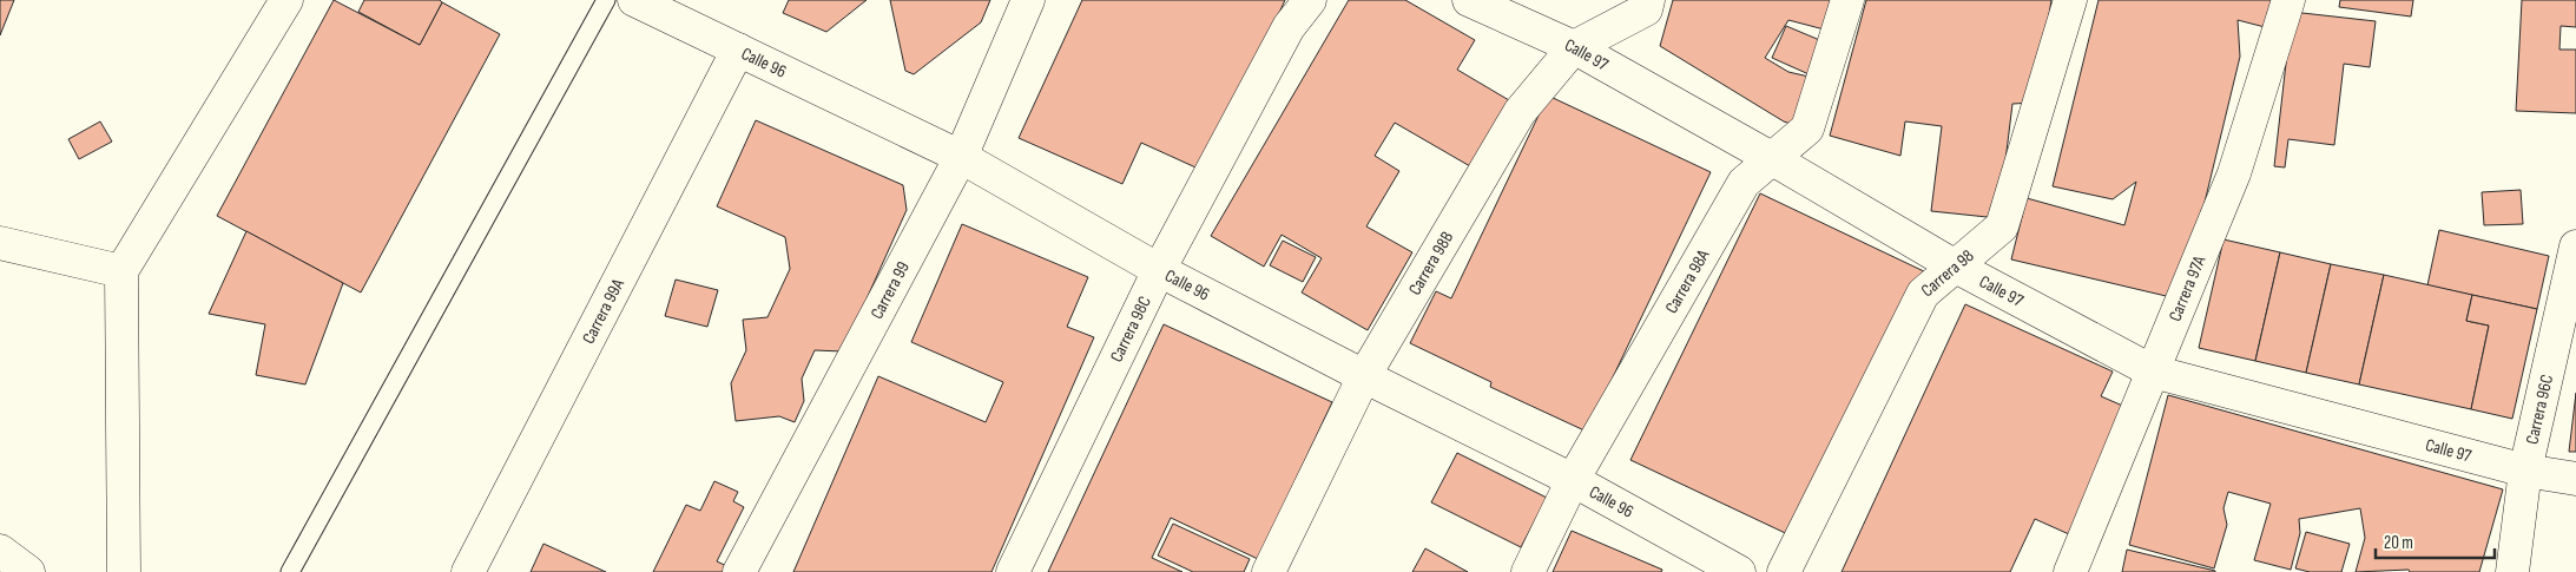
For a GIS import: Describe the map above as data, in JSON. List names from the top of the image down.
{
  "streets": {
    "street": [
      "Calle 97",
      "Calle 96",
      "Carrera 98B",
      "Carrera 98",
      "Carrera 98A",
      "Carrera 99",
      "Carrera 97A",
      "Carrera 99A",
      "Carrera 98C",
      "Carrera 96C"
    ]
  },
  "crossings": [
    ["Calle 97", "Carrera 98B"],
    ["Calle 97", "Carrera 98"],
    ["Calle 97", "Carrera 98A"],
    ["Calle 97", "Carrera 97A"],
    ["Calle 97", "Carrera 96C"],
    ["Calle 96", "Carrera 98B"],
    ["Calle 96", "Carrera 98A"],
    ["Calle 96", "Carrera 99"],
    ["Calle 96", "Carrera 99A"],
    ["Calle 96", "Carrera 98C"]
  ],
  "scale_bar": "20 m"
}
